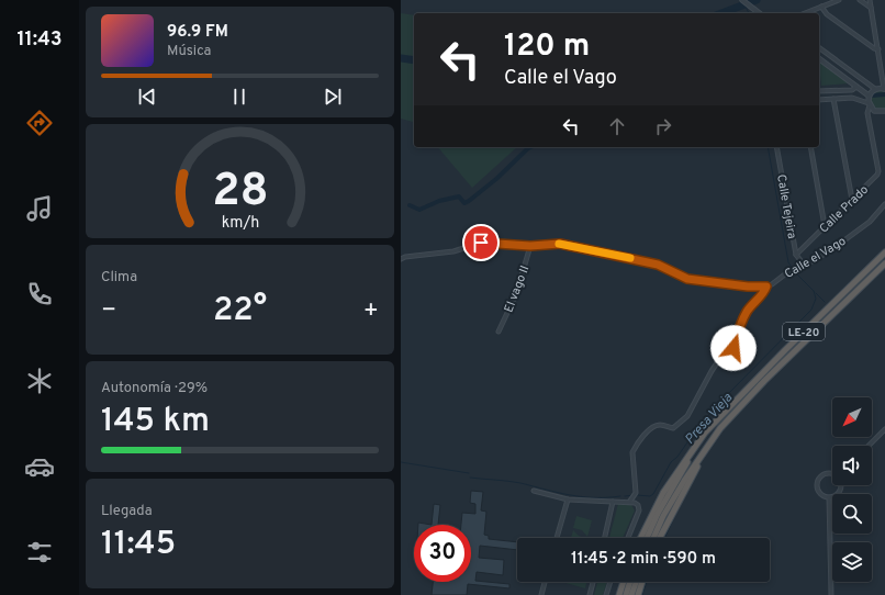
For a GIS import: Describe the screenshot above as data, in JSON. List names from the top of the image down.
{
  "streets": {
    "highway": ["LE-20"],
    "street": [
      "Calle Tejeira",
      "Calle Prado",
      "Calle el Vago",
      "El vago II"
    ]
  },
  "crossings": [
    ["Calle Tejeira", "Calle Prado"],
    ["Calle Tejeira", "Calle el Vago"]
  ],
  "water": ["Presa Vieja"],
  "north": "bottom left",
  "page": {
    "tabs": "11:43",
    "turn": ["120 m", "Calle el Vago"],
    "song": ["96.9 FM", "Música"],
    "tile": [
      "Clima",
      ["Autonomía · 29%", "145 km"],
      ["Llegada", "11:45"]
    ],
    "heat": ["−", "22°", "+"],
    "limit": "30",
    "trip": "11:45 · 2 min · 590 m",
    "gauge": ["28", "km/h"]
  }
}
